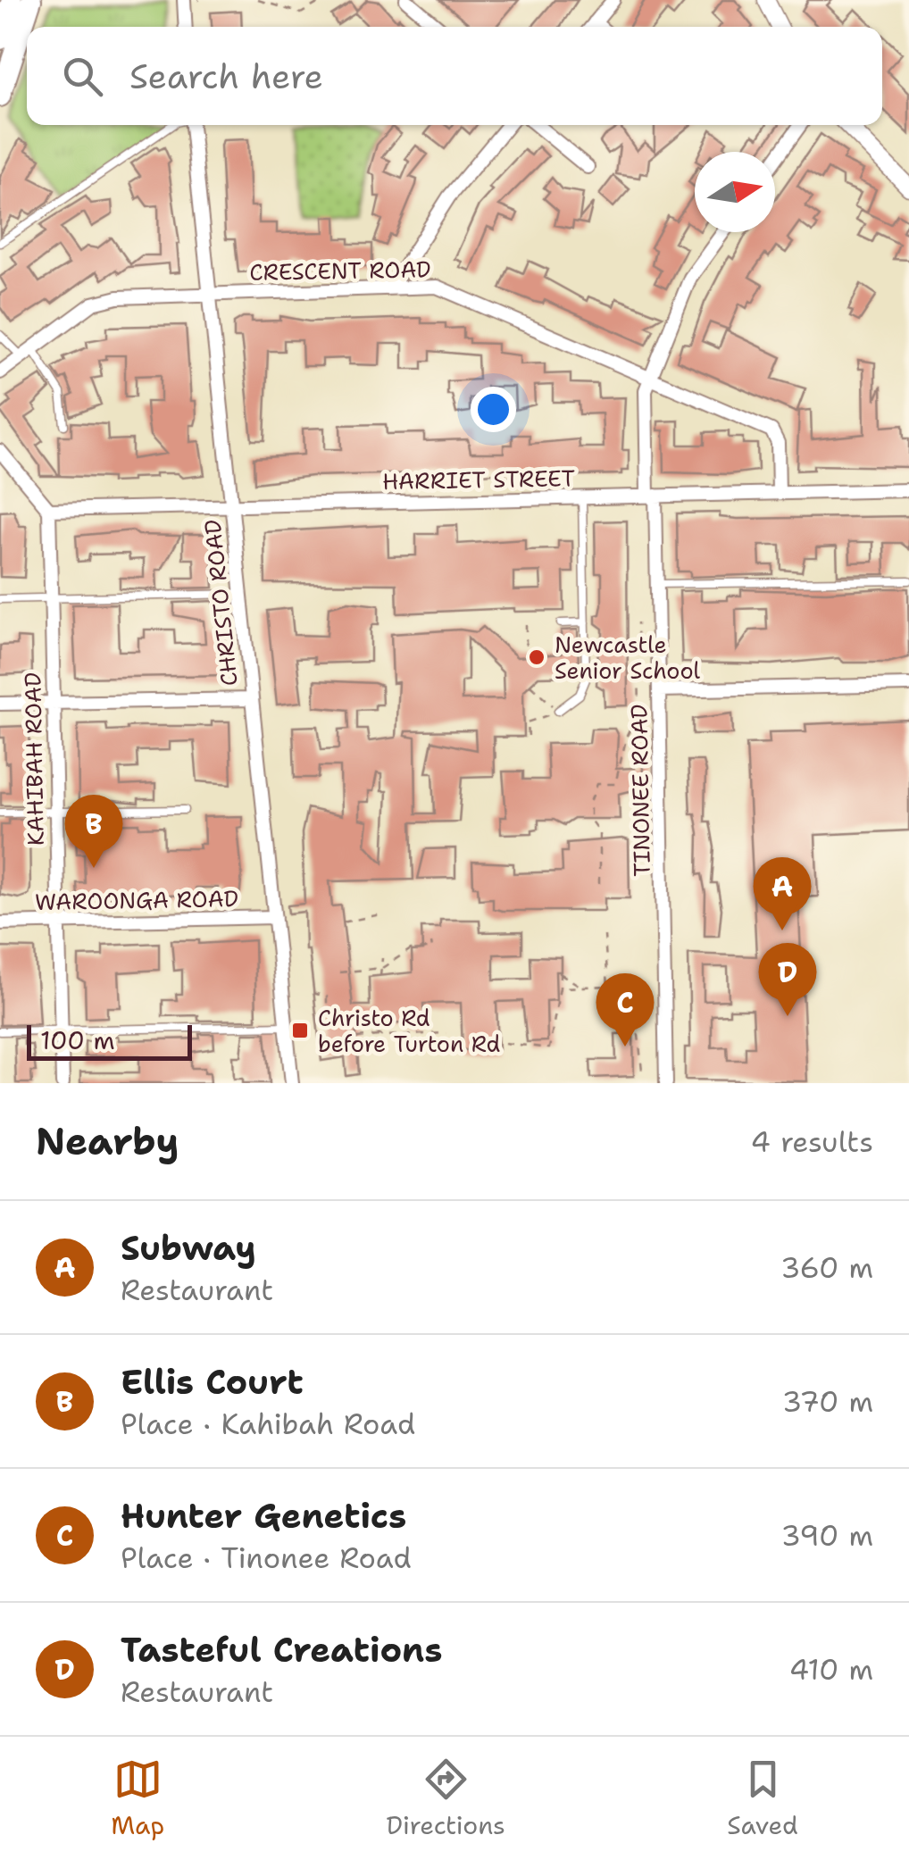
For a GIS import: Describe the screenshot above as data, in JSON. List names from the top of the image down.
{
  "streets": {
    "street": [
      "CRESCENT ROAD",
      "HARRIET STREET",
      "CHRISTO ROAD",
      "KAHIBAH ROAD",
      "TINONEE ROAD",
      "WAROONGA ROAD"
    ]
  },
  "crossings": [
    ["CRESCENT ROAD", "HARRIET STREET"],
    ["CRESCENT ROAD", "CHRISTO ROAD"],
    ["CRESCENT ROAD", "TINONEE ROAD"],
    ["HARRIET STREET", "CHRISTO ROAD"],
    ["HARRIET STREET", "KAHIBAH ROAD"],
    ["HARRIET STREET", "TINONEE ROAD"],
    ["CHRISTO ROAD", "WAROONGA ROAD"],
    ["KAHIBAH ROAD", "WAROONGA ROAD"]
  ],
  "places": {
    "other": ["Newcastle Senior School"],
    "transit": ["Christo Rd before Turton Rd"]
  },
  "scale_bar": "100 m",
  "north": "right",
  "page": {
    "search": "Search here",
    "pins": [
      "B",
      "A",
      "D",
      "C"
    ],
    "scale": "100 m",
    "heading": ["Nearby", "4 results"],
    "list": [
      {
        "mark": "A",
        "name": "Subway",
        "note": "Restaurant",
        "value": "360 m"
      },
      {
        "mark": "B",
        "name": "Ellis Court",
        "note": "Place · Kahibah Road",
        "value": "370 m"
      },
      {
        "mark": "C",
        "name": "Hunter Genetics",
        "note": "Place · Tinonee Road",
        "value": "390 m"
      },
      {
        "mark": "D",
        "name": "Tasteful Creations",
        "note": "Restaurant",
        "value": "410 m"
      }
    ],
    "nav": ["Map", "Directions", "Saved"]
  }
}
